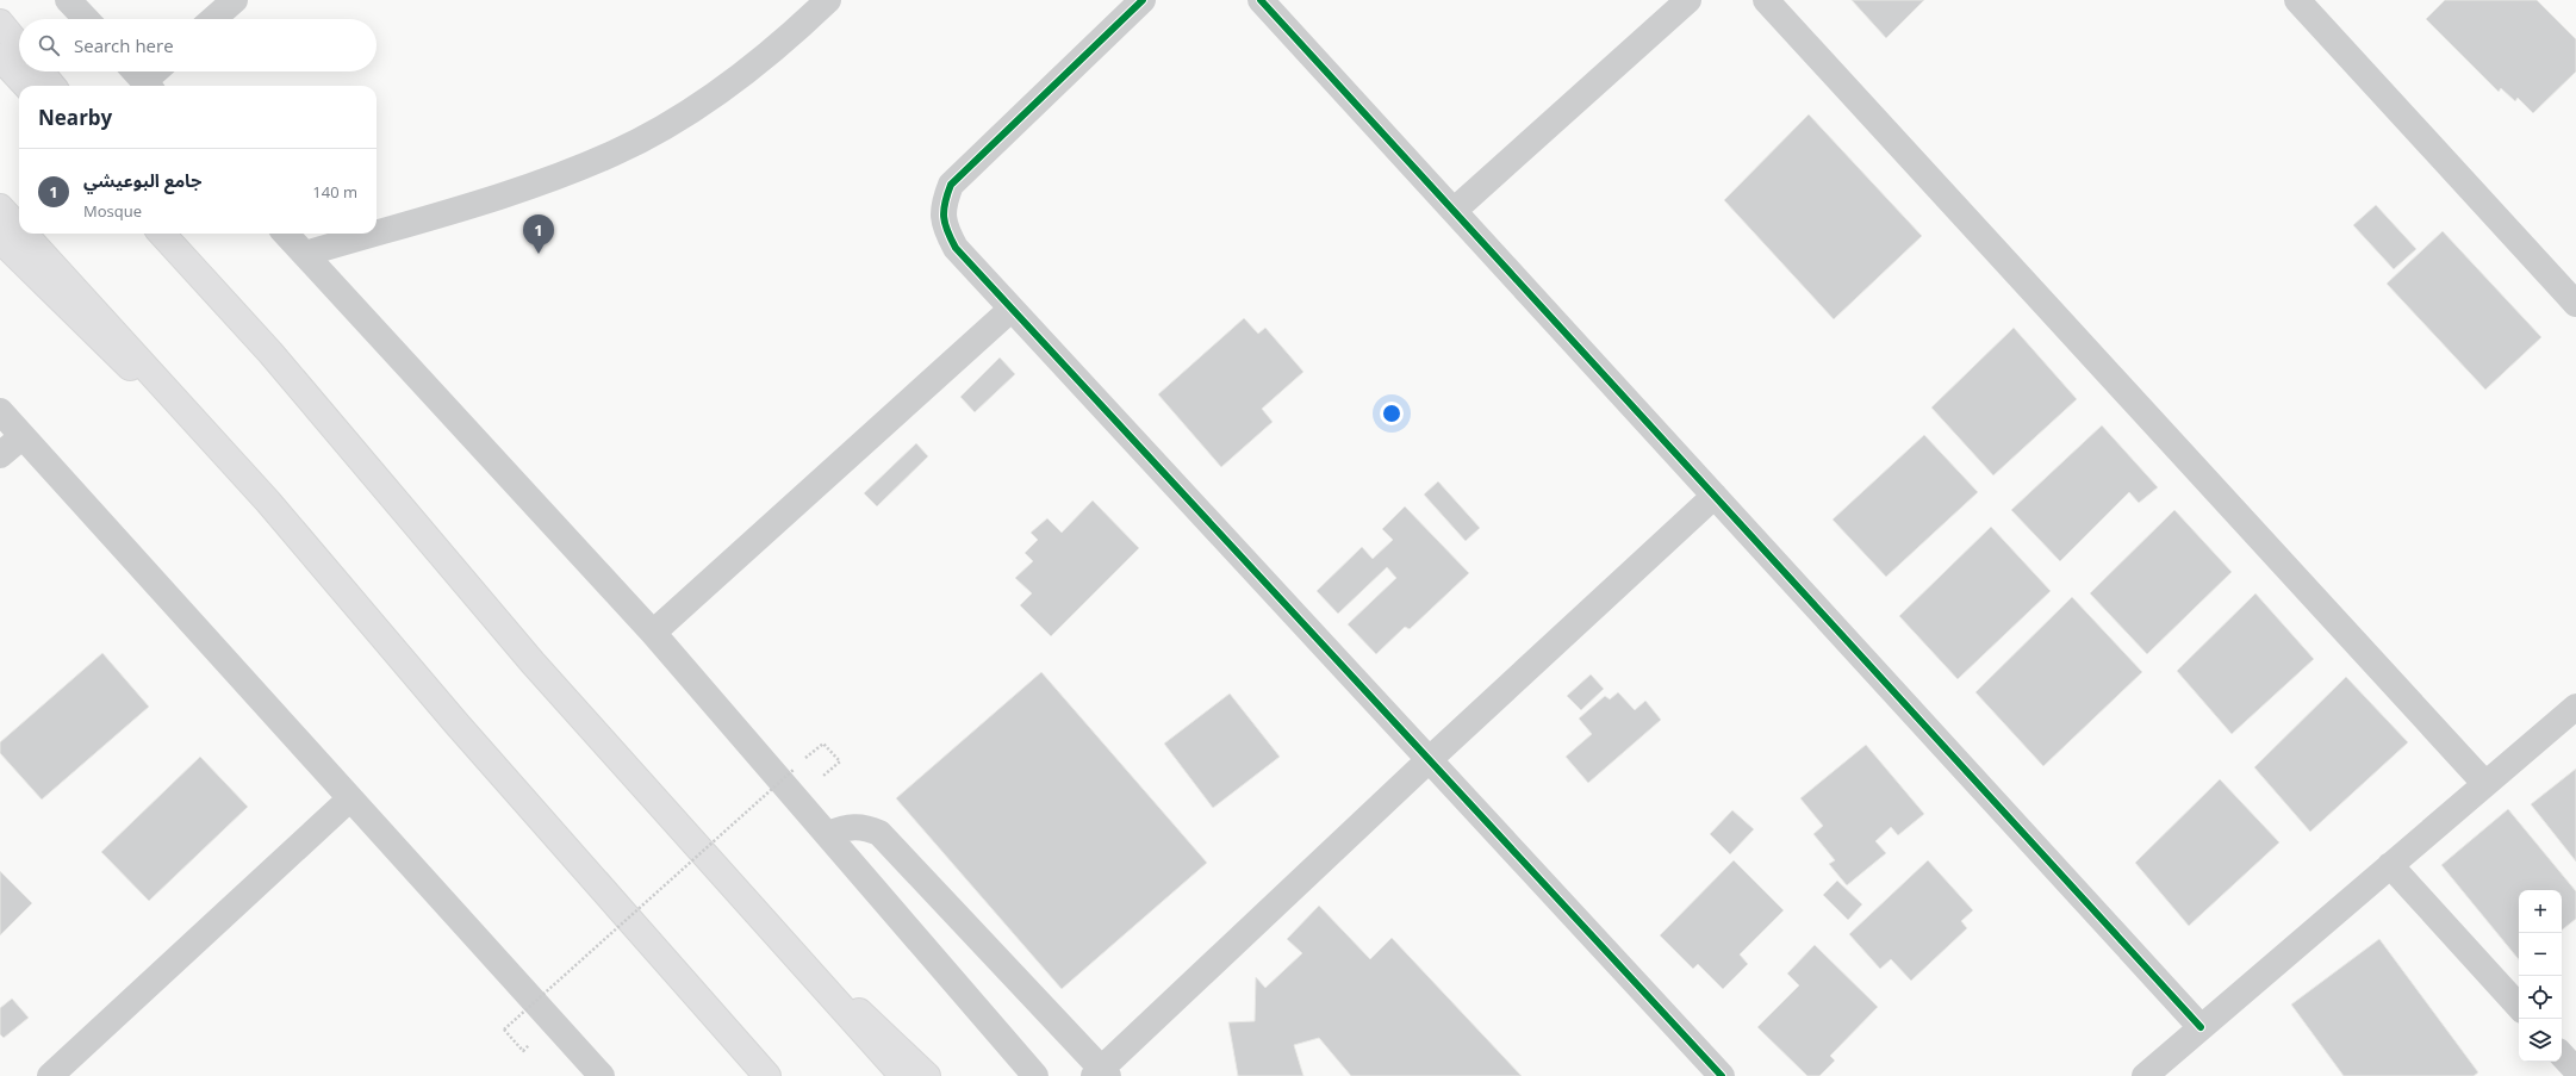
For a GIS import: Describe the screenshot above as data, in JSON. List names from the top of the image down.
{
  "page": {
    "search": "Search here",
    "heading": "Nearby",
    "list": [
      {
        "mark": "1",
        "name": "جامع البوعيشي",
        "note": "Mosque",
        "value": "140 m"
      }
    ],
    "pins": "1",
    "map_buttons": ["+", "−"]
  }
}
